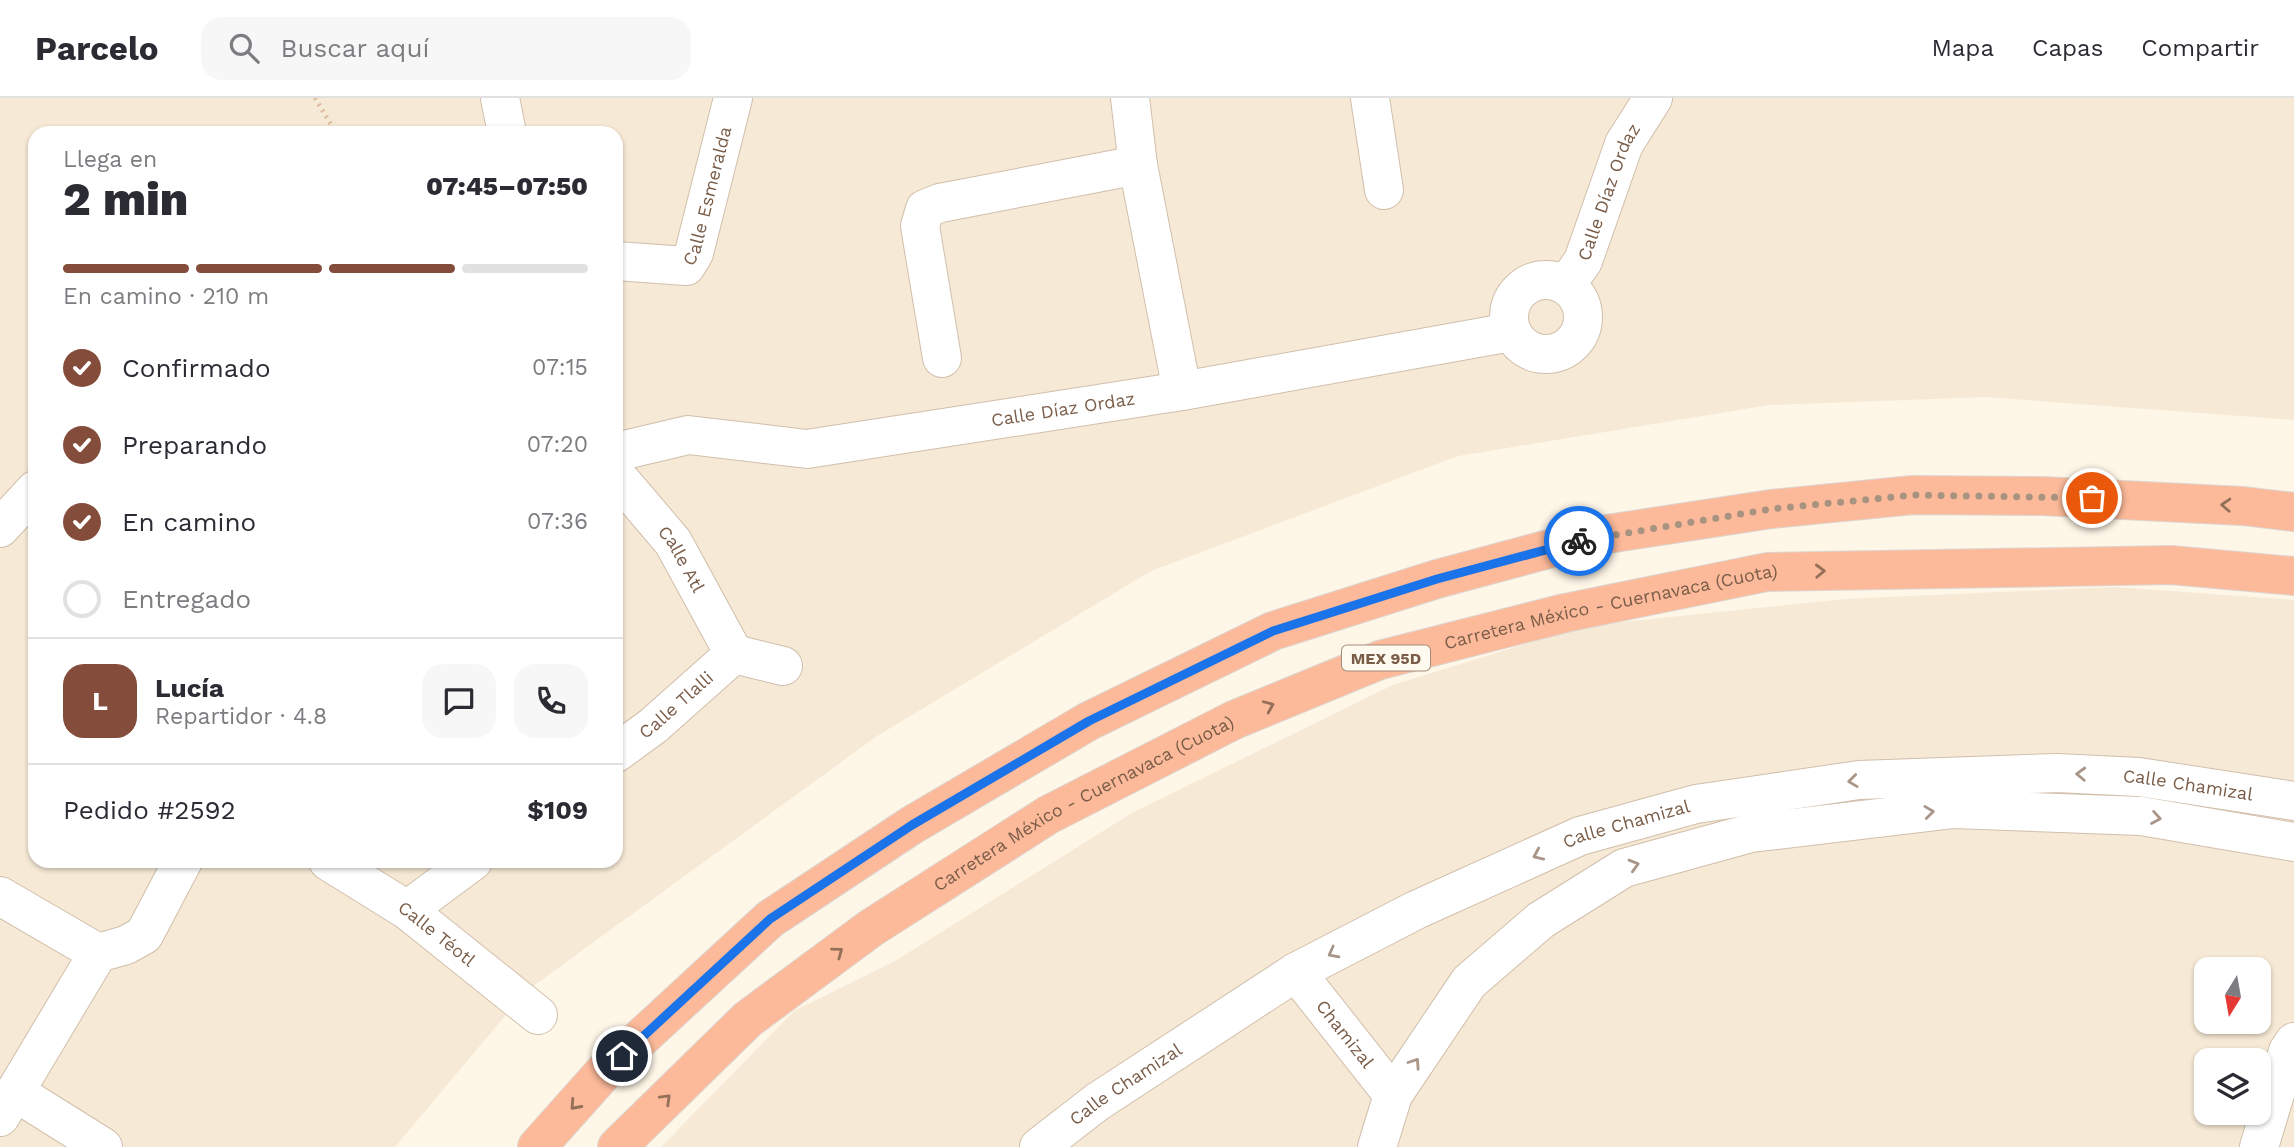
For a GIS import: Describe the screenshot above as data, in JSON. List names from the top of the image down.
{
  "streets": {
    "highway": ["Carretera México - Cuernavaca (Cuota)", "MEX 95D"],
    "street": [
      "Calle Esmeralda",
      "Calle Díaz Ordaz",
      "Calle Atl",
      "Calle Tlalli",
      "Calle Chamizal",
      "Calle Téotl",
      "Chamizal"
    ]
  },
  "crossings": [
    ["Calle Atl", "Calle Tlalli"],
    ["Calle Chamizal", "Chamizal"]
  ],
  "north": "bottom",
  "page": {
    "header": "Parcelo",
    "search": "Buscar aquí",
    "nav": ["Mapa", "Capas", "Compartir"],
    "heading": ["2 min", "Llega en", "07:45–07:50"],
    "panel": [
      "Lucía",
      "Repartidor · 4.8",
      "Pedido #2592",
      "$109"
    ],
    "bar": "En camino · 210 m",
    "list": [
      ["Confirmado", "07:15"],
      ["Preparando", "07:20"],
      ["En camino", "07:36"],
      "Entregado"
    ],
    "round": "L"
  }
}
